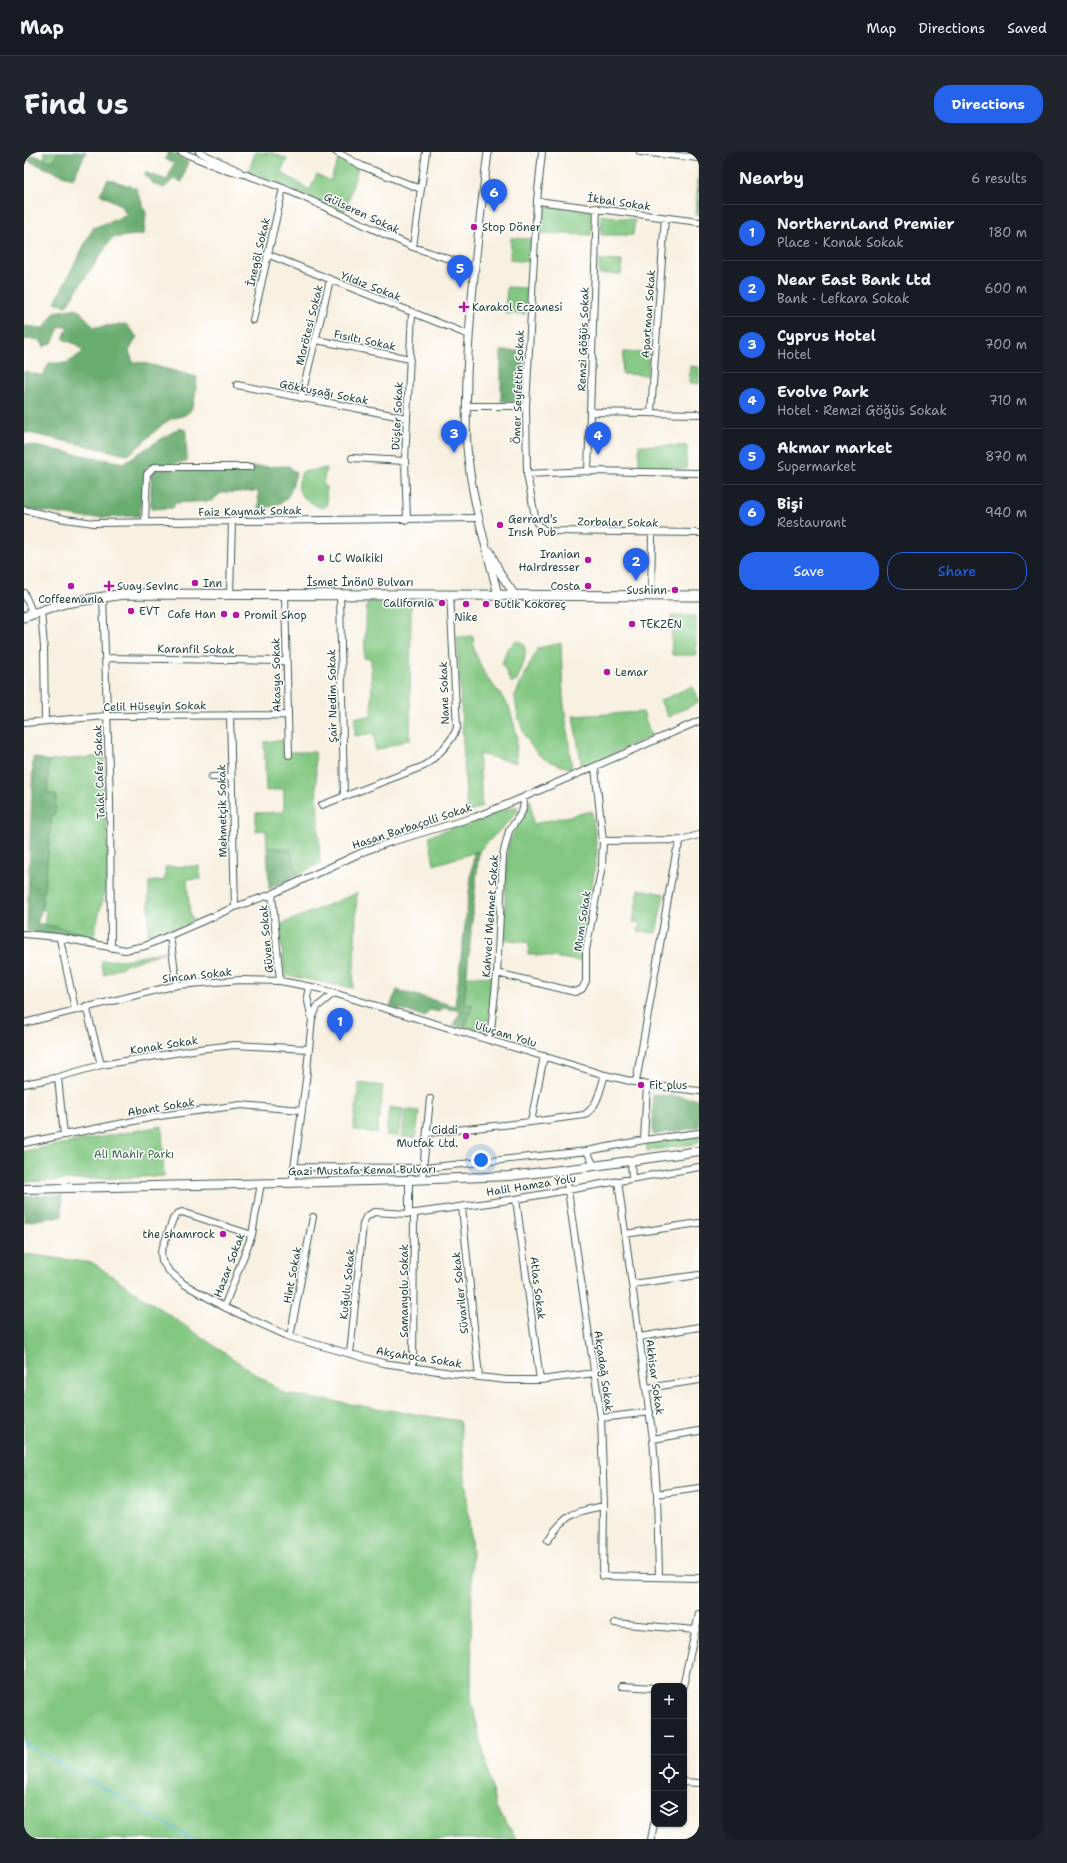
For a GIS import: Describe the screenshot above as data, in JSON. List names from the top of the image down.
{
  "streets": {
    "main road": ["İsmet İnönü Bulvarı", "Gazi Mustafa Kemal Bulvarı"],
    "street": [
      "İkbal Sokak",
      "Gülseren Sokak",
      "İnegöl Sokak",
      "Yıldız Sokak",
      "Apartman Sokak",
      "Morötesi Sokak",
      "Remzi Göğüs Sokak",
      "Fısıltı Sokak",
      "Ömer Seyfettin Sokak",
      "Gökkuşağı Sokak",
      "Düşler Sokak",
      "Faiz Kaymak Sokak",
      "Zorbalar Sokak",
      "Karanfil Sokak",
      "Akasya Sokak",
      "Nane Sokak",
      "Şair Nedim Sokak",
      "Celil Hüseyin Sokak",
      "Talat Cafer Sokak",
      "Mehmetçik Sokak",
      "Hasan Barbaçolli Sokak",
      "Kahveci Mehmet Sokak",
      "Mum Sokak",
      "Güven Sokak",
      "Sincan Sokak",
      "Uluçam Yolu",
      "Konak Sokak",
      "Abant Sokak",
      "Halil Hamza Yolu",
      "Hazar Sokak",
      "Hint Sokak",
      "Kuğulu Sokak",
      "Atlas Sokak",
      "Samanyolu Sokak",
      "Süvariler Sokak",
      "Akçahoca Sokak",
      "Akçadağ Sokak",
      "Akhisar Sokak"
    ]
  },
  "crossings": [
    ["İkbal Sokak", "Apartman Sokak"],
    ["İkbal Sokak", "Remzi Göğüs Sokak"],
    ["İkbal Sokak", "Ömer Seyfettin Sokak"],
    ["Gülseren Sokak", "İnegöl Sokak"],
    ["İnegöl Sokak", "Yıldız Sokak"],
    ["Yıldız Sokak", "Morötesi Sokak"],
    ["Yıldız Sokak", "Düşler Sokak"],
    ["Morötesi Sokak", "Fısıltı Sokak"],
    ["Morötesi Sokak", "Gökkuşağı Sokak"],
    ["Fısıltı Sokak", "Düşler Sokak"],
    ["Ömer Seyfettin Sokak", "Zorbalar Sokak"],
    ["Gökkuşağı Sokak", "Düşler Sokak"],
    ["Düşler Sokak", "Faiz Kaymak Sokak"],
    ["İsmet İnönü Bulvarı", "Akasya Sokak"],
    ["İsmet İnönü Bulvarı", "Nane Sokak"],
    ["İsmet İnönü Bulvarı", "Şair Nedim Sokak"],
    ["İsmet İnönü Bulvarı", "Talat Cafer Sokak"],
    ["Karanfil Sokak", "Akasya Sokak"],
    ["Karanfil Sokak", "Talat Cafer Sokak"],
    ["Akasya Sokak", "Celil Hüseyin Sokak"],
    ["Nane Sokak", "Şair Nedim Sokak"],
    ["Celil Hüseyin Sokak", "Talat Cafer Sokak"],
    ["Celil Hüseyin Sokak", "Mehmetçik Sokak"],
    ["Talat Cafer Sokak", "Hasan Barbaçolli Sokak"],
    ["Mehmetçik Sokak", "Hasan Barbaçolli Sokak"],
    ["Hasan Barbaçolli Sokak", "Kahveci Mehmet Sokak"],
    ["Hasan Barbaçolli Sokak", "Mum Sokak"],
    ["Hasan Barbaçolli Sokak", "Güven Sokak"],
    ["Kahveci Mehmet Sokak", "Mum Sokak"],
    ["Kahveci Mehmet Sokak", "Uluçam Yolu"],
    ["Güven Sokak", "Sincan Sokak"],
    ["Sincan Sokak", "Uluçam Yolu"],
    ["Gazi Mustafa Kemal Bulvarı", "Hazar Sokak"],
    ["Gazi Mustafa Kemal Bulvarı", "Samanyolu Sokak"],
    ["Gazi Mustafa Kemal Bulvarı", "Akçadağ Sokak"],
    ["Halil Hamza Yolu", "Kuğulu Sokak"],
    ["Halil Hamza Yolu", "Atlas Sokak"],
    ["Halil Hamza Yolu", "Samanyolu Sokak"],
    ["Halil Hamza Yolu", "Süvariler Sokak"],
    ["Halil Hamza Yolu", "Akçadağ Sokak"],
    ["Halil Hamza Yolu", "Akhisar Sokak"],
    ["Hazar Sokak", "Akçahoca Sokak"],
    ["Hint Sokak", "Akçahoca Sokak"],
    ["Kuğulu Sokak", "Akçahoca Sokak"],
    ["Atlas Sokak", "Akçahoca Sokak"],
    ["Samanyolu Sokak", "Akçahoca Sokak"],
    ["Süvariler Sokak", "Akçahoca Sokak"],
    ["Akçahoca Sokak", "Akçadağ Sokak"],
    ["Akçadağ Sokak", "Akhisar Sokak"]
  ],
  "parks": ["Ali Mahir Parkı"],
  "places": {
    "other": [
      "Stop Döner",
      "Gerrard's Irısh Pub",
      "LC Waikiki",
      "Iranian Hairdresser",
      "Inn",
      "Coffeemania",
      "Costa",
      "Sushinn",
      "California",
      "Nike",
      "Butik Kokoreç",
      "EVT",
      "Cafe Han",
      "Promil Shop",
      "TEKZEN",
      "Lemar",
      "Fit plus",
      "Ciddi Mutfak Ltd.",
      "the shamrock"
    ],
    "health": ["Karakol Eczanesi", "Suay Sevinc"]
  },
  "page": {
    "header": "Map",
    "nav": ["Map", "Directions", "Saved"],
    "title": "Find us",
    "buttons": [
      "Directions",
      ["Save", "Share"]
    ],
    "heading": ["Nearby", "6 results"],
    "pins": [
      "6",
      "5",
      "3",
      "4",
      "2",
      "1"
    ],
    "list": [
      {
        "mark": "1",
        "name": "NorthernLand Premier",
        "note": "Place · Konak Sokak",
        "value": "180 m"
      },
      {
        "mark": "2",
        "name": "Near East Bank Ltd",
        "note": "Bank · Lefkara Sokak",
        "value": "600 m"
      },
      {
        "mark": "3",
        "name": "Cyprus Hotel",
        "note": "Hotel",
        "value": "700 m"
      },
      {
        "mark": "4",
        "name": "Evolve Park",
        "note": "Hotel · Remzi Göğüs Sokak",
        "value": "710 m"
      },
      {
        "mark": "5",
        "name": "Akmar market",
        "note": "Supermarket",
        "value": "870 m"
      },
      {
        "mark": "6",
        "name": "Bişi",
        "note": "Restaurant",
        "value": "940 m"
      }
    ],
    "map_buttons": ["+", "−"]
  }
}
